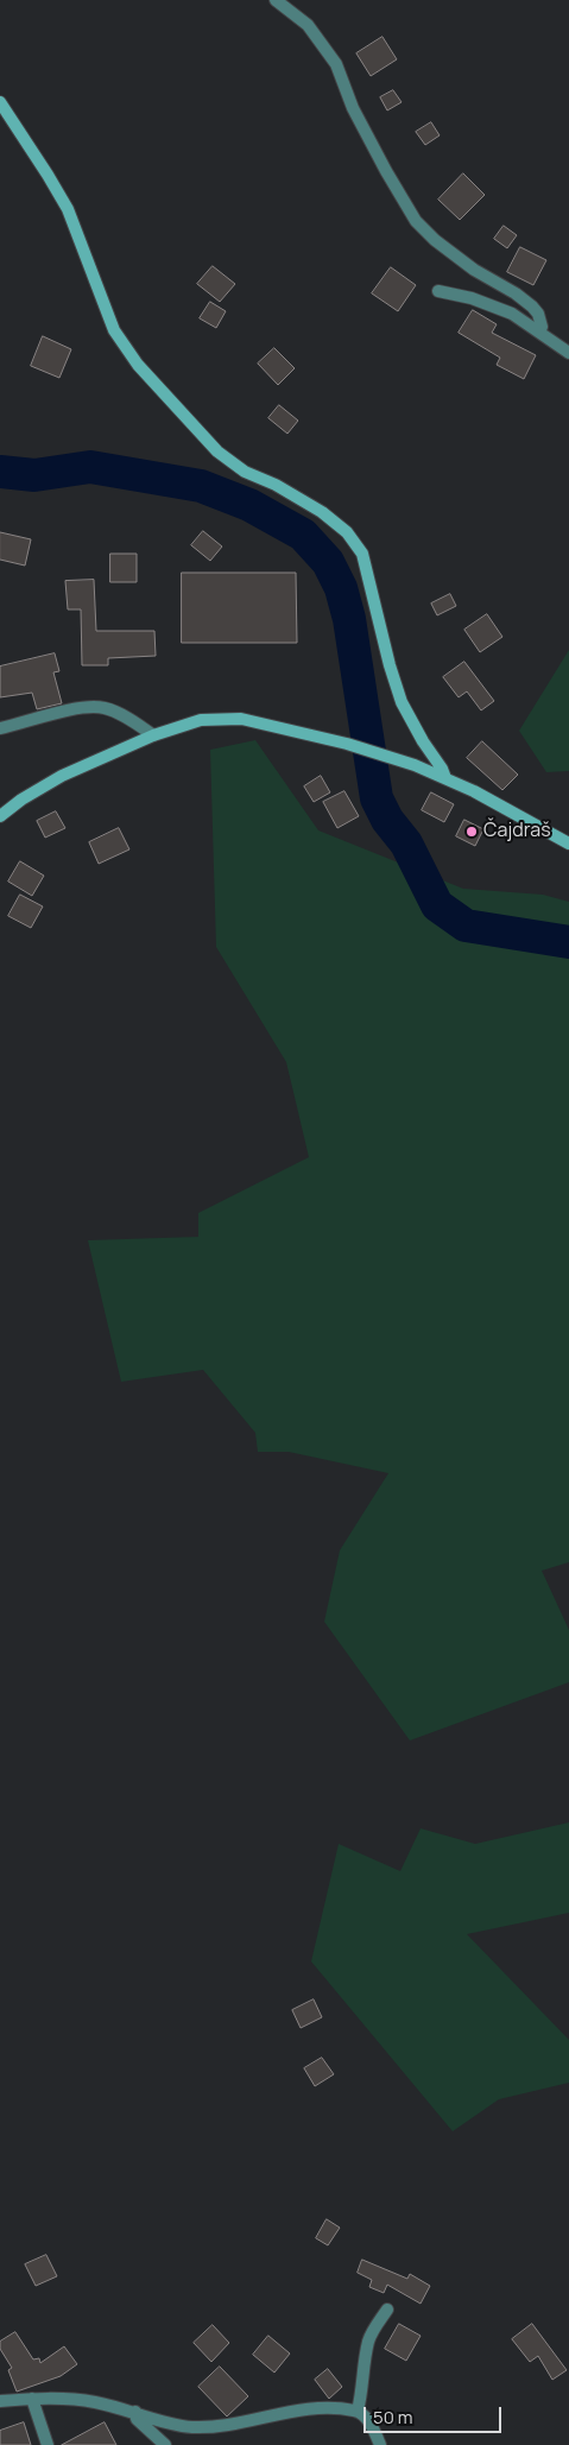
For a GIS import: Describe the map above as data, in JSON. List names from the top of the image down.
{
  "places": ["Čajdraš"],
  "scale_bar": "50 m"
}
